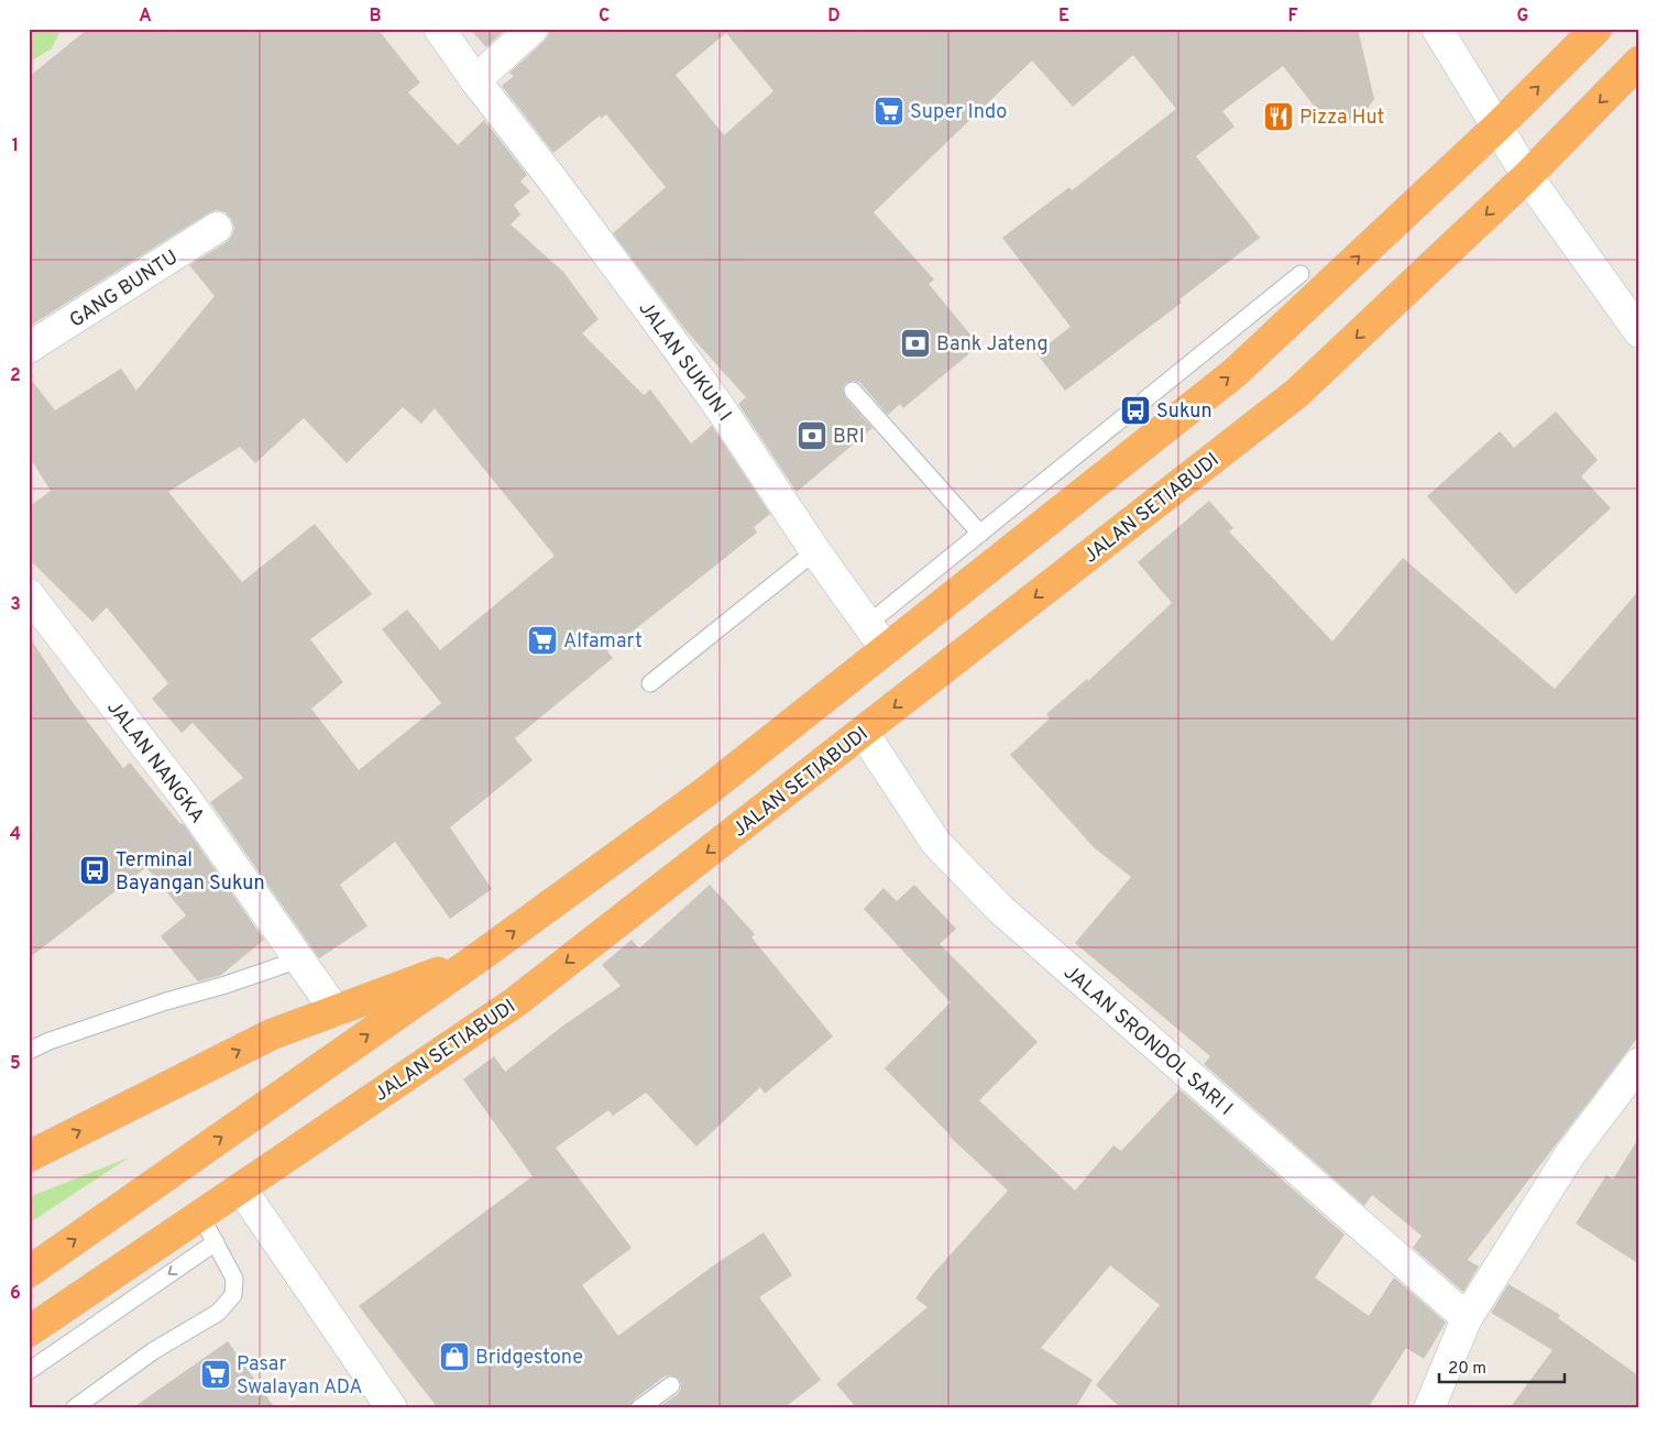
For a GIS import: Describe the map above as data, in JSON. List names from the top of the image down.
{
  "streets": {
    "highway": ["JALAN SETIABUDI"],
    "street": [
      "GANG BUNTU",
      "JALAN SUKUN I",
      "JALAN NANGKA",
      "JALAN SRONDOL SARI I"
    ]
  },
  "crossings": [
    ["JALAN SETIABUDI", "JALAN SRONDOL SARI I"]
  ],
  "places": {
    "supermarket": ["Super Indo", "Alfamart", "Pasar Swalayan ADA"],
    "restaurant": ["Pizza Hut"],
    "bank": ["Bank Jateng", "BRI"],
    "bus stop": ["Sukun", "Terminal Bayangan Sukun"],
    "shop": ["Bridgestone"]
  },
  "scale_bar": "20 m",
  "grid": {
    "columns": [
      "A",
      "B",
      "C",
      "D",
      "E",
      "F",
      "G"
    ],
    "rows": [
      "1",
      "2",
      "3",
      "4",
      "5",
      "6"
    ]
  }
}
